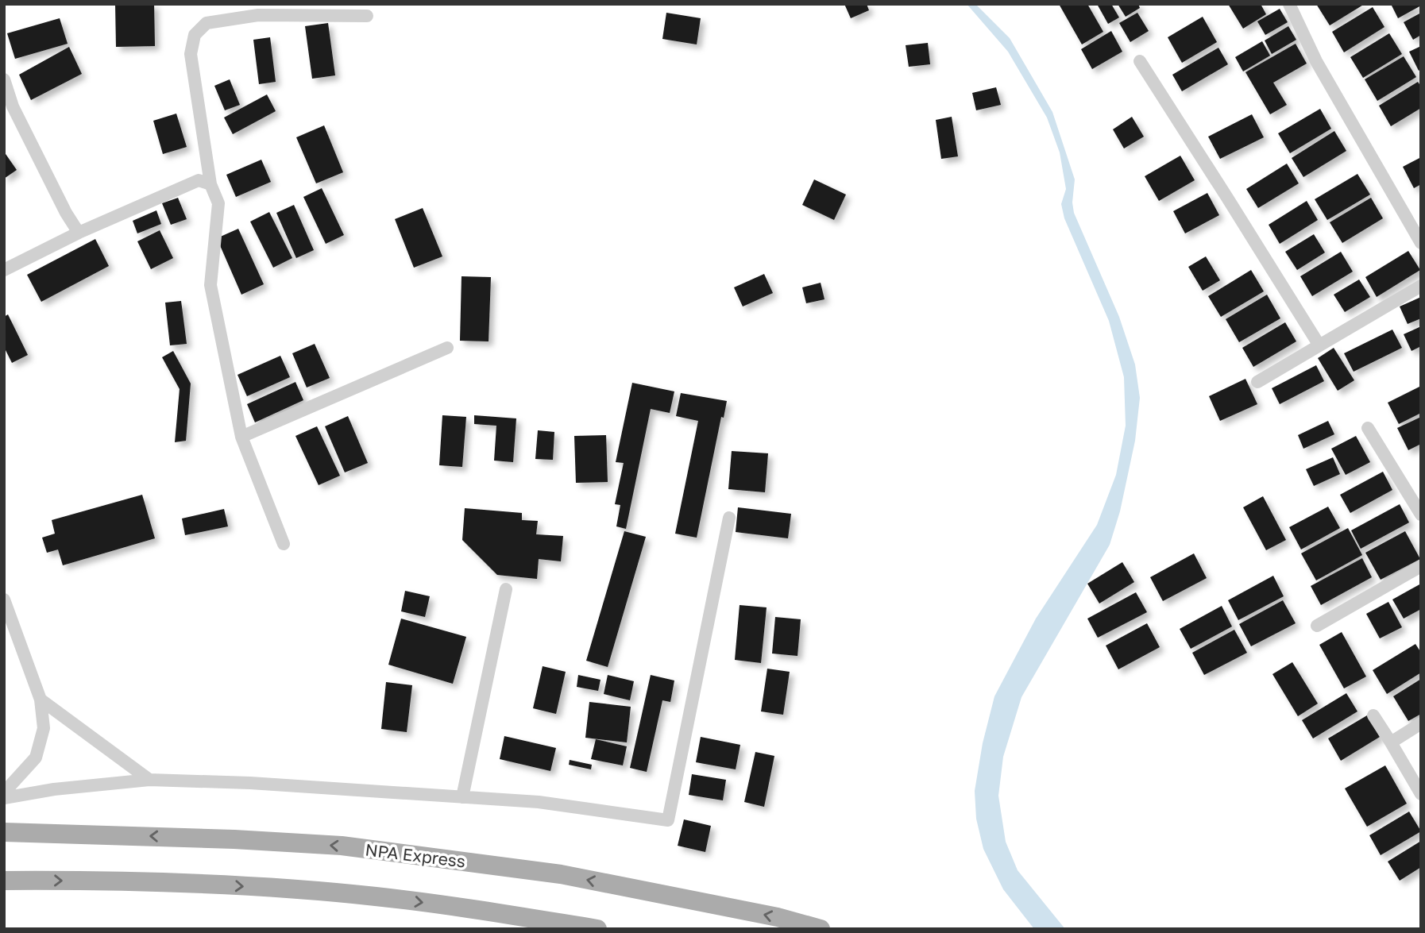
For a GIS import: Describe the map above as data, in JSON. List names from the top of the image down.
{
  "streets": {
    "main road": ["NPA Express"]
  }
}
